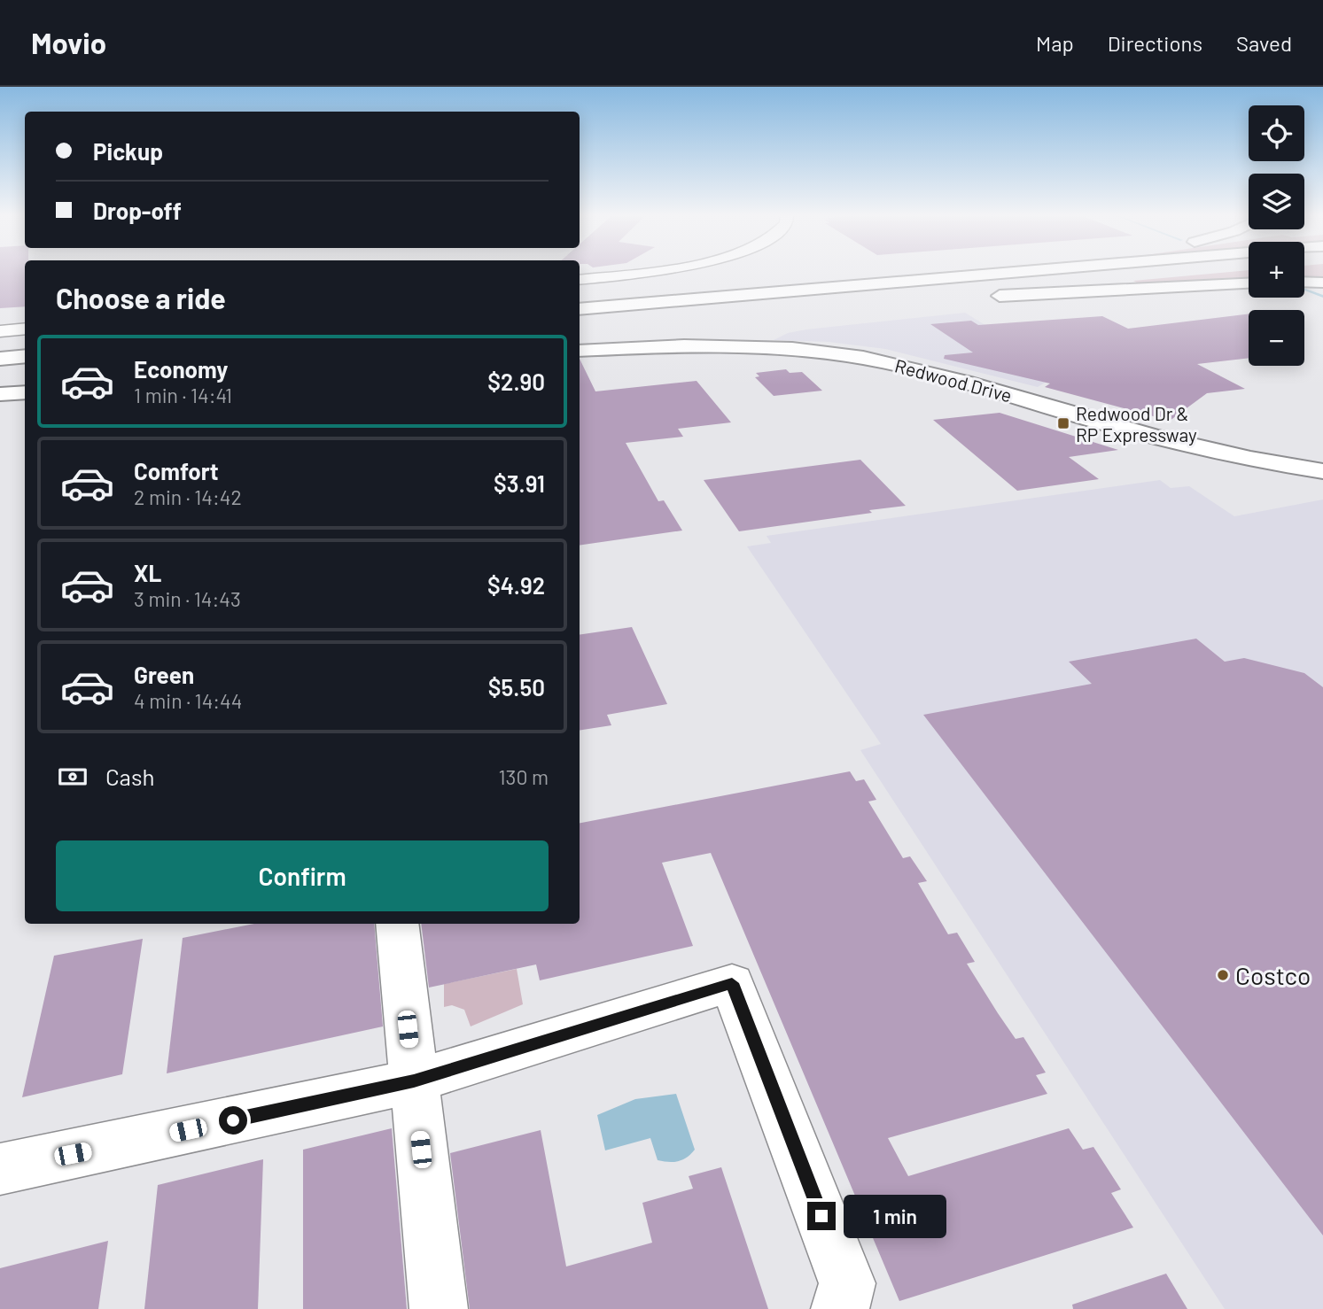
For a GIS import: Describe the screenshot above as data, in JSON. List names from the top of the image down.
{
  "streets": {
    "main road": ["Redwood Drive"]
  },
  "places": {
    "transit": ["Redwood Dr & RP Expressway"],
    "other": ["Costco"]
  },
  "page": {
    "header": "Movio",
    "nav": ["Map", "Directions", "Saved"],
    "map_buttons": ["+", "−"],
    "banner": ["Pickup", "Drop-off"],
    "heading": "Choose a ride",
    "list": [
      {
        "name": "Economy",
        "note": "1 min · 14:41",
        "value": "$2.90"
      },
      {
        "name": "Comfort",
        "note": "2 min · 14:42",
        "value": "$3.91"
      },
      {
        "name": "XL",
        "note": "3 min · 14:43",
        "value": "$4.92"
      },
      {
        "name": "Green",
        "note": "4 min · 14:44",
        "value": "$5.50"
      }
    ],
    "pay": ["Cash", "130 m"],
    "buttons": "Confirm",
    "bubble": "1 min"
  }
}
